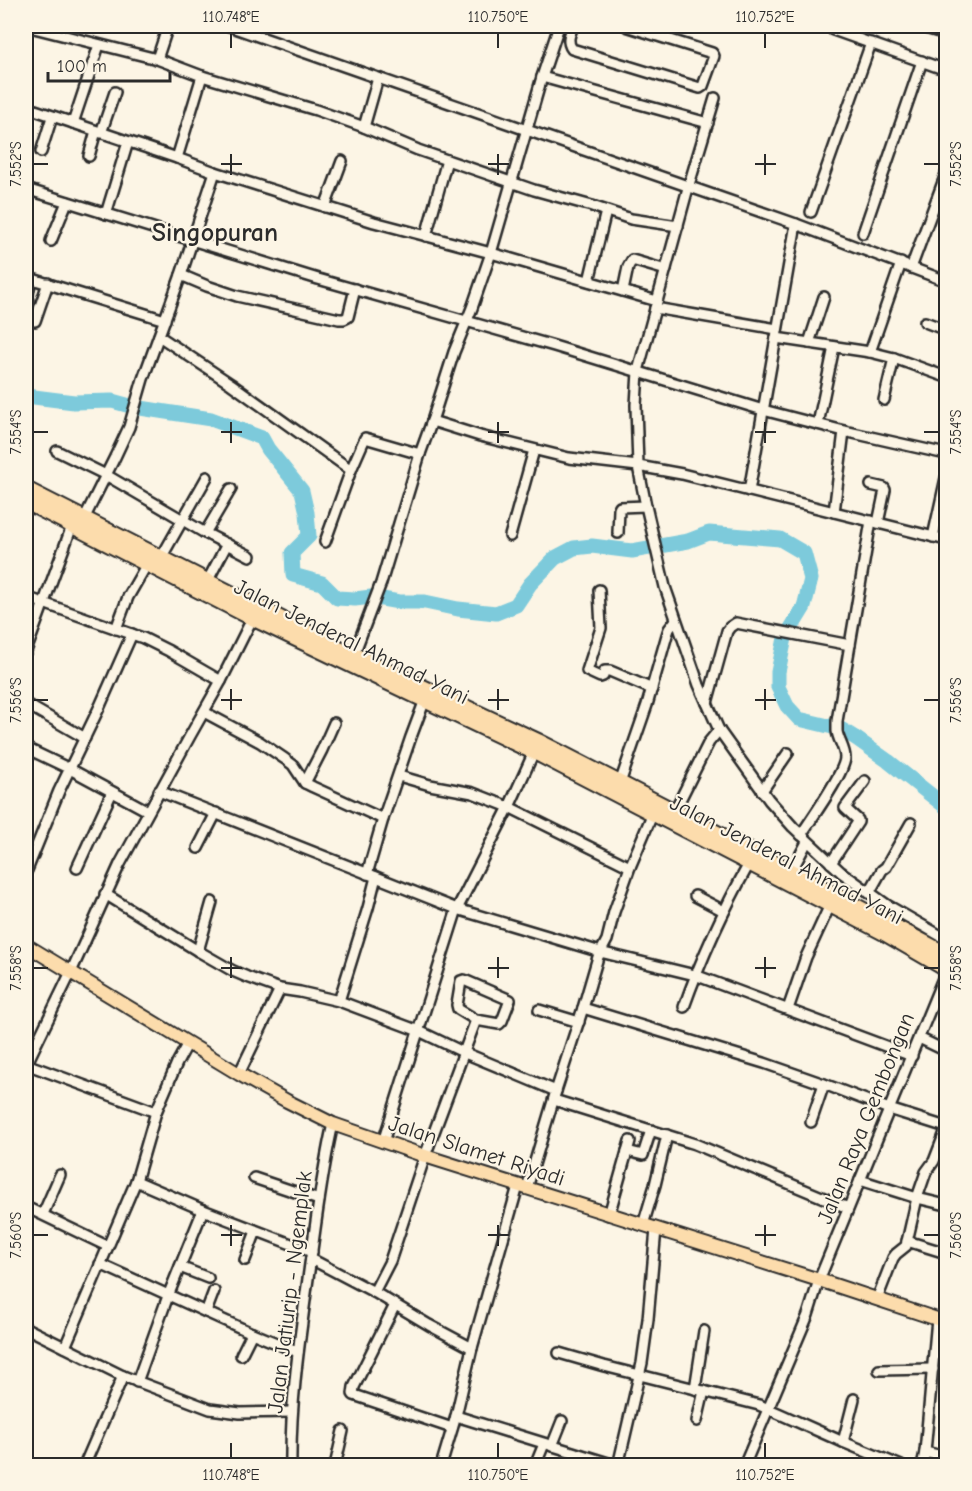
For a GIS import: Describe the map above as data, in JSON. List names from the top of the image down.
{
  "streets": {
    "highway": ["Jalan Jenderal Ahmad Yani"],
    "main road": ["Jalan Slamet Riyadi"],
    "street": ["Jalan Raya Gembongan", "Jalan Jatiurip - Ngemplak"]
  },
  "crossings": [
    ["Jalan Jenderal Ahmad Yani", "Jalan Raya Gembongan"],
    ["Jalan Raya Gembongan", "Jalan Slamet Riyadi"],
    ["Jalan Slamet Riyadi", "Jalan Jatiurip - Ngemplak"]
  ],
  "districts": ["Singopuran"],
  "scale_bar": "100 m",
  "coordinates": [
    "110.748°E",
    "110.750°E",
    "110.752°E",
    "7.552°S",
    "7.554°S",
    "7.556°S",
    "7.558°S",
    "7.560°S"
  ]
}
